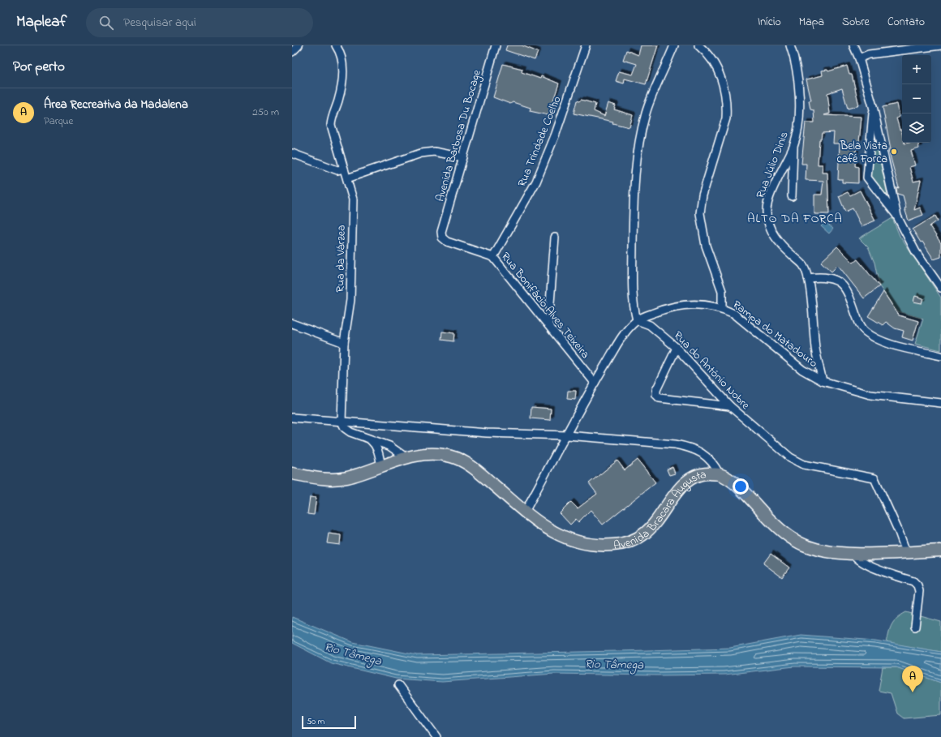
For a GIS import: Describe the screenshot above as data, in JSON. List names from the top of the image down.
{
  "streets": {
    "main road": ["Avenida Bracara Augusta"],
    "street": [
      "Avenida Barbosa Du Bocage",
      "Rua Trindade Coelho",
      "Rua Júlio Dinis",
      "Rua da Várzea",
      "Rua Bonifácio Alves Teixeira",
      "Rampa do Matadouro",
      "Rua do António Nobre"
    ]
  },
  "crossings": [
    ["Avenida Barbosa Du Bocage", "Rua Bonifácio Alves Teixeira"],
    ["Rua Trindade Coelho", "Rua Bonifácio Alves Teixeira"],
    ["Rua Júlio Dinis", "Rampa do Matadouro"],
    ["Rua Bonifácio Alves Teixeira", "Rampa do Matadouro"],
    ["Rampa do Matadouro", "Rua do António Nobre"],
    ["Rampa do Matadouro", "Avenida Bracara Augusta"],
    ["Rua do António Nobre", "Avenida Bracara Augusta"]
  ],
  "districts": ["ALTO DA FORCA"],
  "water": ["Rio Tâmega"],
  "places": ["Bela Vista café Forca"],
  "scale_bar": "50 m",
  "page": {
    "header": "Mapleaf",
    "search": "Pesquisar aqui",
    "nav": [
      "Início",
      "Mapa",
      "Sobre",
      "Contato"
    ],
    "heading": "Por perto",
    "map_buttons": ["+", "−"],
    "list": [
      {
        "mark": "A",
        "name": "Área Recreativa da Madalena",
        "note": "Parque",
        "value": "250 m"
      }
    ],
    "pins": "A",
    "scale": "50 m"
  }
}
